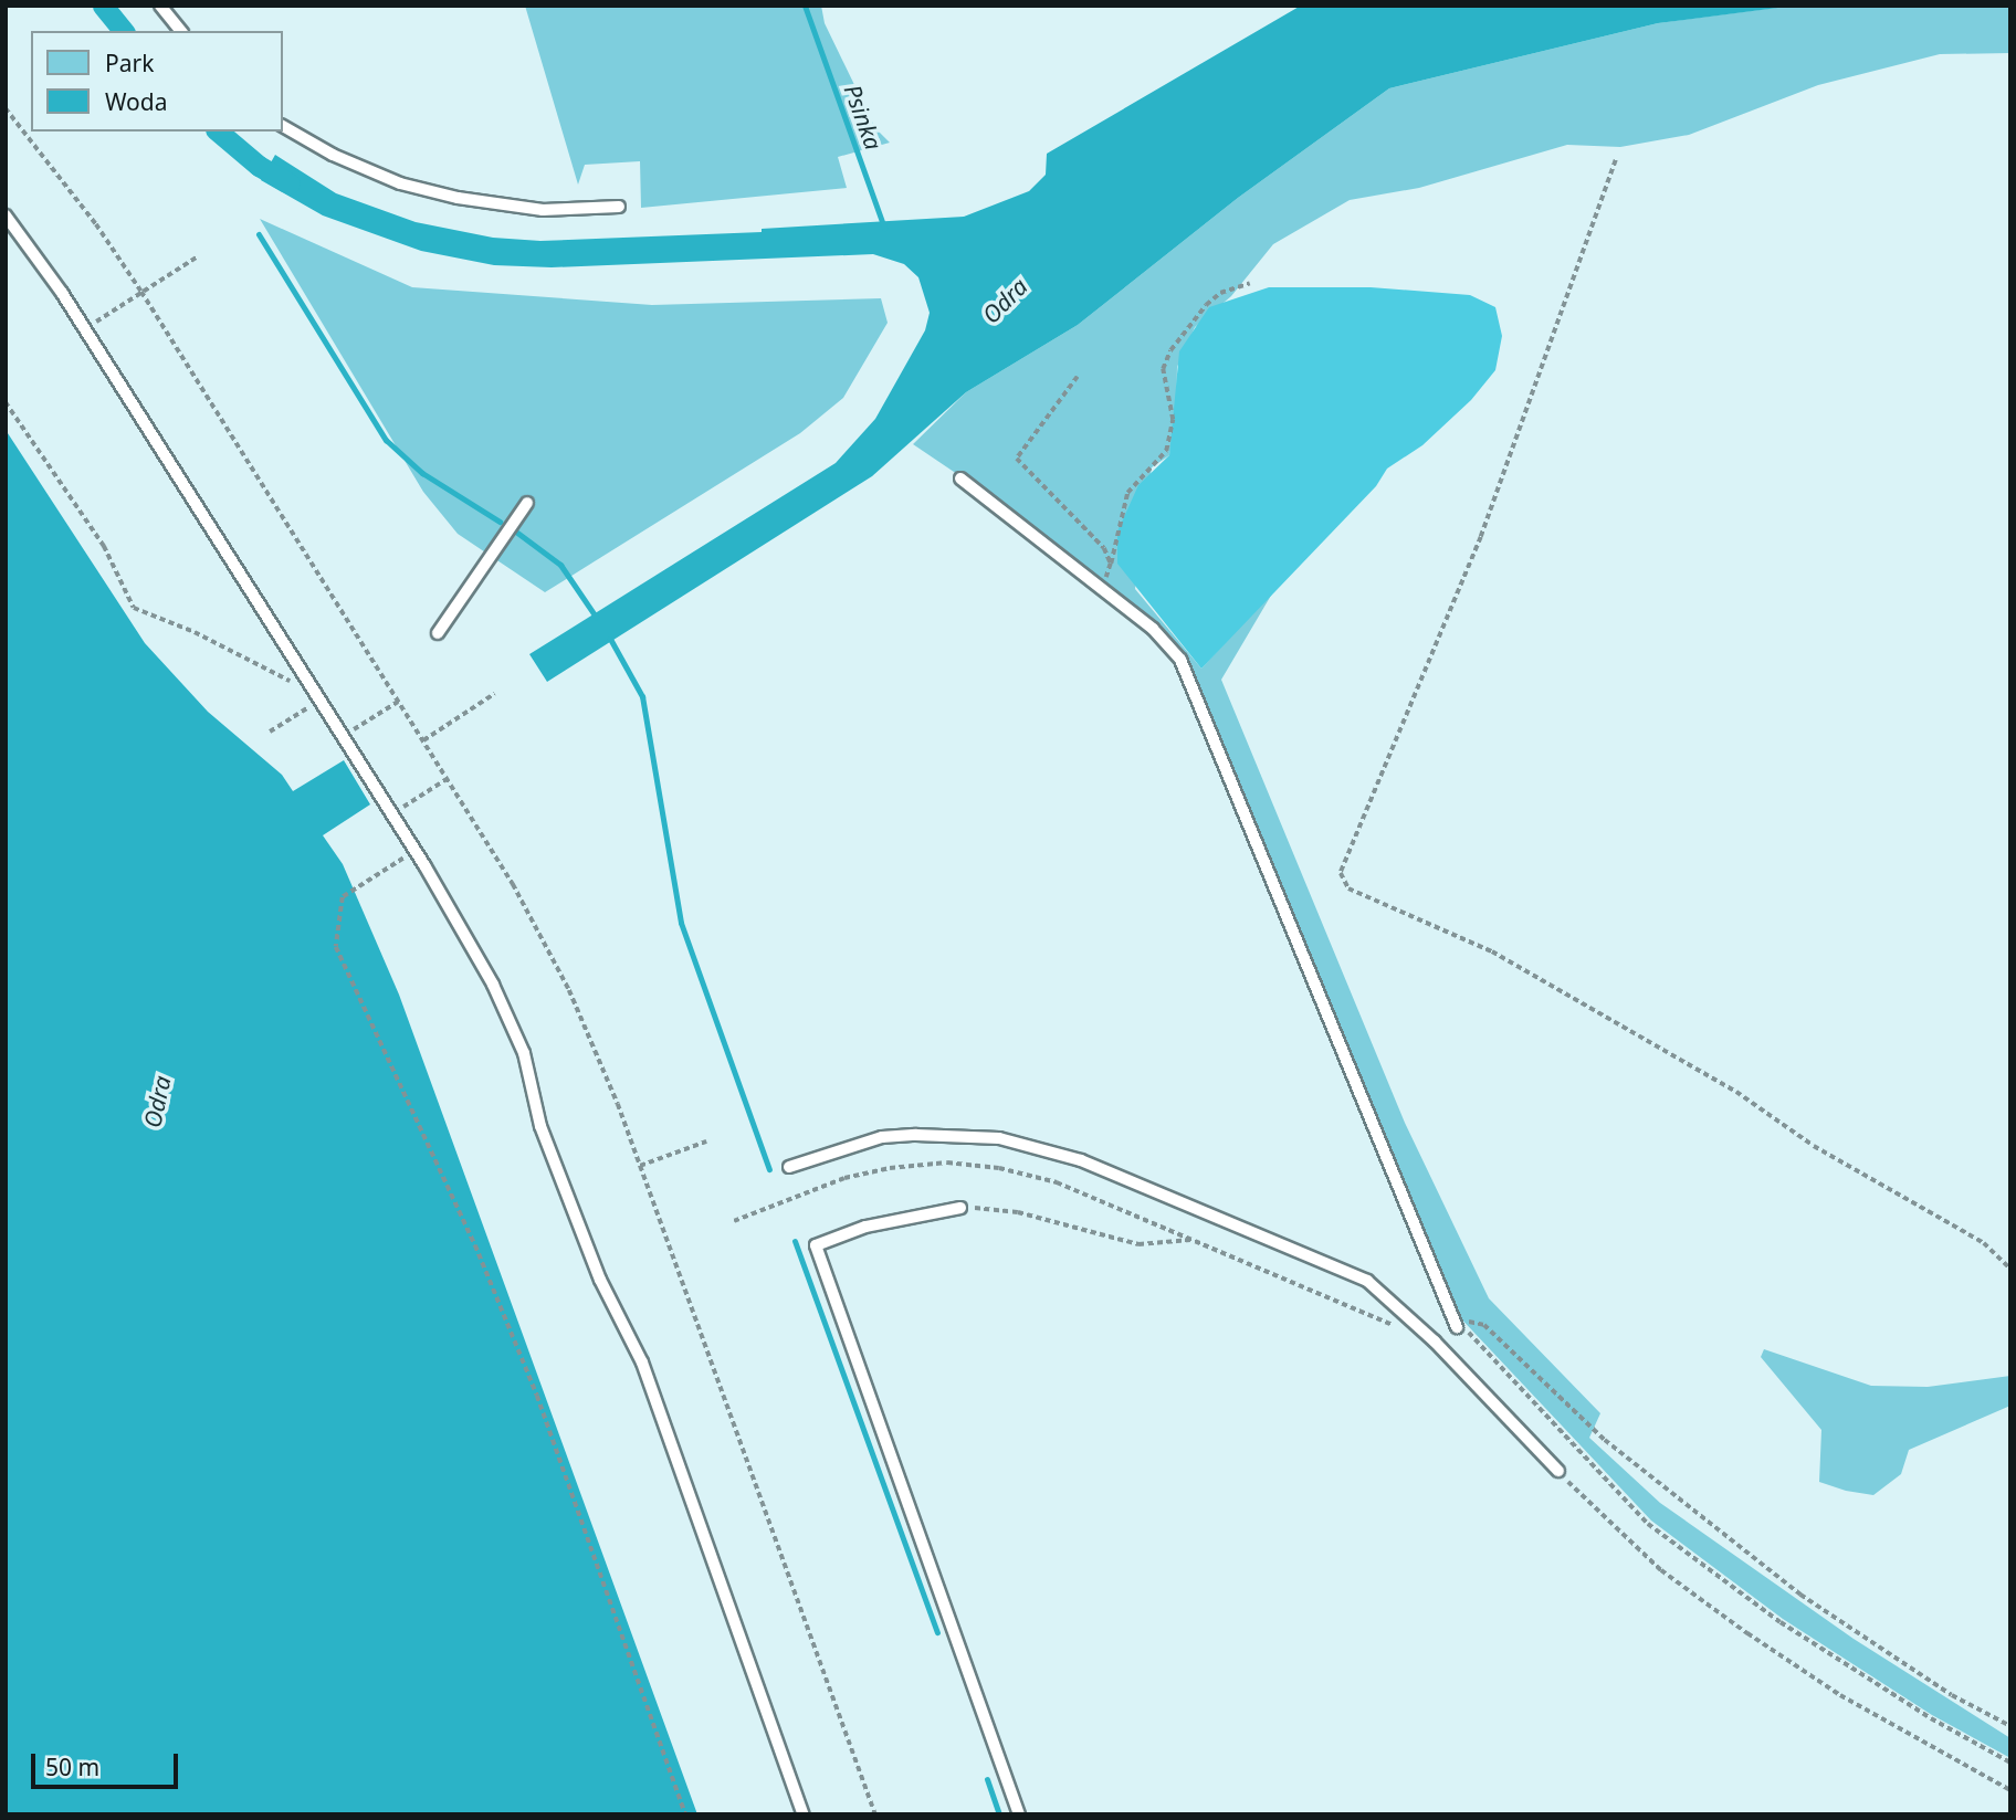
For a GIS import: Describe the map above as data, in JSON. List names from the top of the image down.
{
  "water": ["Psinka", "Odra"],
  "legend": ["Park", "Woda"],
  "scale_bar": "50 m"
}
